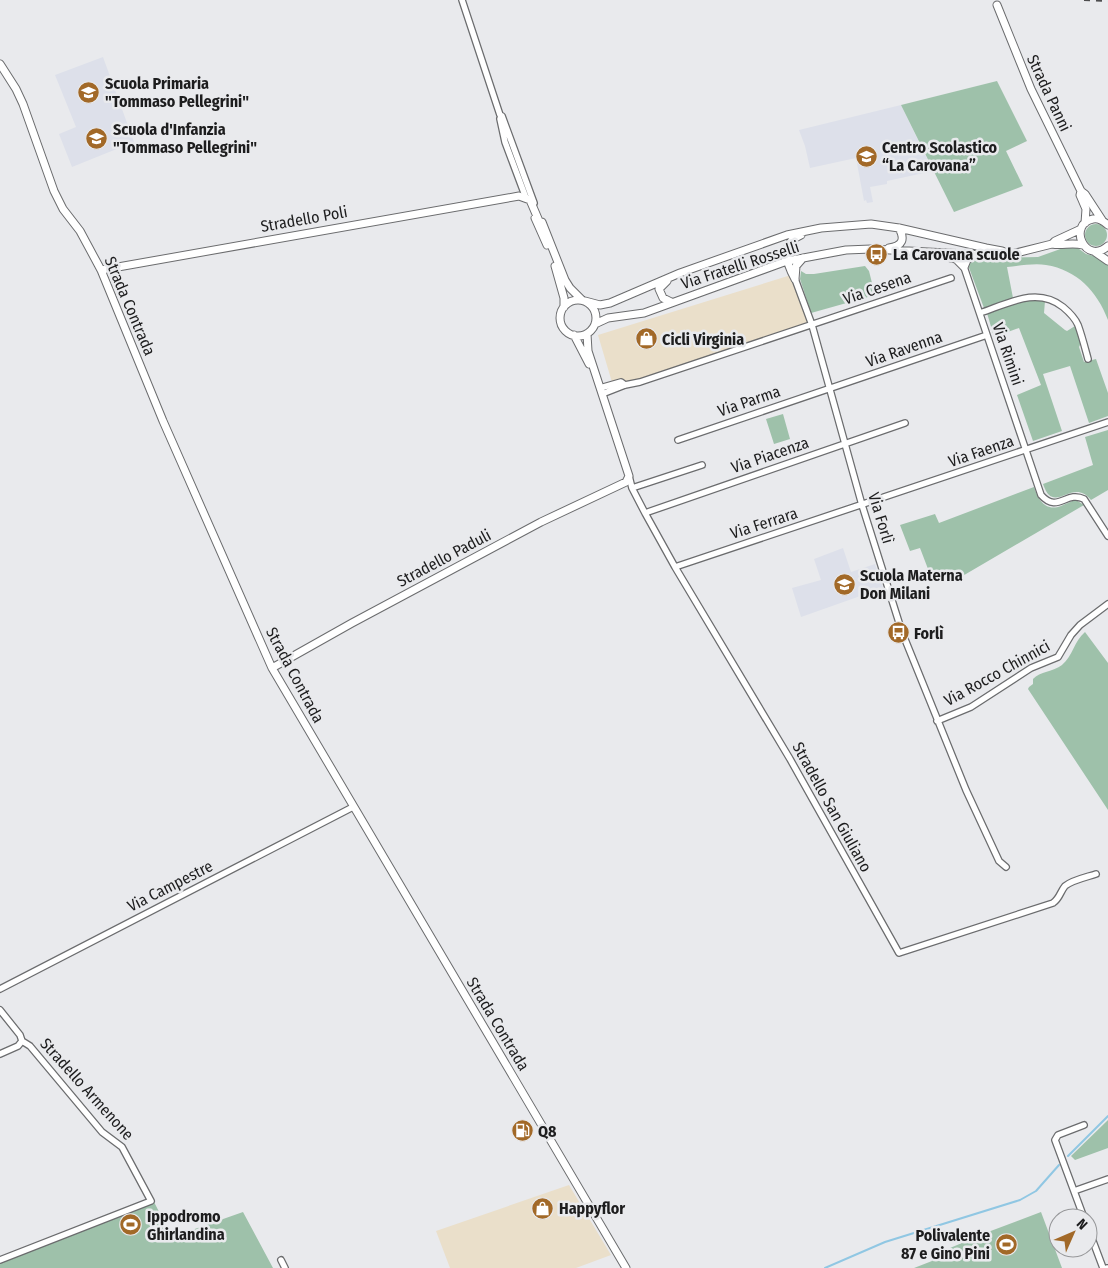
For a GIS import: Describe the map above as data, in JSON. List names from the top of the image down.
{
  "streets": {
    "street": [
      "Strada Panni",
      "Stradello Poli",
      "Via Fratelli Rosselli",
      "Via Cesena",
      "Strada Contrada",
      "Via Ravenna",
      "Via Rimini",
      "Via Parma",
      "Via Faenza",
      "Via Piacenza",
      "Via Forlì",
      "Via Ferrara",
      "Stradello Paduli",
      "Via Rocco Chinnici",
      "Stradello San Giuliano",
      "Via Campestre",
      "Stradello Armenone"
    ]
  },
  "crossings": [
    ["Strada Panni", "Via Fratelli Rosselli"],
    ["Stradello Poli", "Strada Contrada"],
    ["Via Fratelli Rosselli", "Stradello San Giuliano"],
    ["Via Cesena", "Via Forlì"],
    ["Via Cesena", "Stradello San Giuliano"],
    ["Strada Contrada", "Stradello Paduli"],
    ["Strada Contrada", "Via Campestre"],
    ["Via Ravenna", "Via Rimini"],
    ["Via Ravenna", "Via Parma"],
    ["Via Ravenna", "Via Forlì"],
    ["Via Rimini", "Via Faenza"],
    ["Via Parma", "Via Forlì"],
    ["Via Faenza", "Via Forlì"],
    ["Via Faenza", "Via Ferrara"],
    ["Via Piacenza", "Via Forlì"],
    ["Via Piacenza", "Stradello San Giuliano"],
    ["Via Forlì", "Via Ferrara"],
    ["Via Forlì", "Via Rocco Chinnici"],
    ["Via Ferrara", "Stradello San Giuliano"],
    ["Stradello Paduli", "Stradello San Giuliano"]
  ],
  "places": {
    "school or university": [
      "Scuola Primaria \"Tommaso Pellegrini\"",
      "Scuola d'Infanzia \"Tommaso Pellegrini\"",
      "Centro Scolastico “La Carovana”",
      "Scuola Materna Don Milani"
    ],
    "bus stop": ["La Carovana scuole", "Forlì"],
    "shop": ["Cicli Virginia", "Happyflor"],
    "fuel station": ["Q8"],
    "sports": ["Ippodromo Ghirlandina", "Polivalente 87 e Gino Pini"]
  },
  "north": "top right"
}
